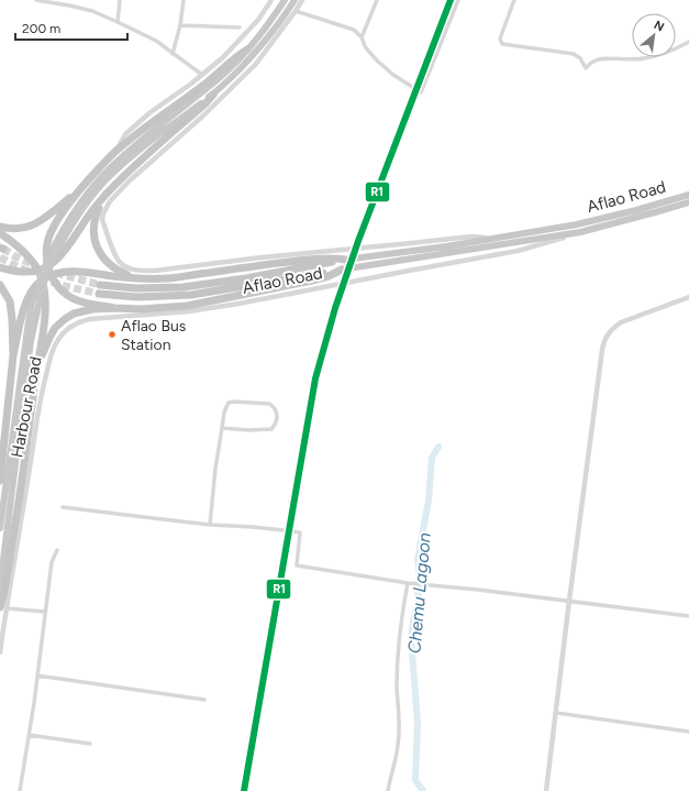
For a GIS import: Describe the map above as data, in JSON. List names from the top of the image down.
{
  "streets": {
    "highway": ["Aflao Road", "Harbour Road"]
  },
  "crossings": [
    ["Aflao Road", "Harbour Road"]
  ],
  "water": ["Chemu Lagoon"],
  "places": ["Aflao Bus Station"],
  "lines": ["transit line R1"],
  "scale_bar": "200 m",
  "north": "top right"
}
